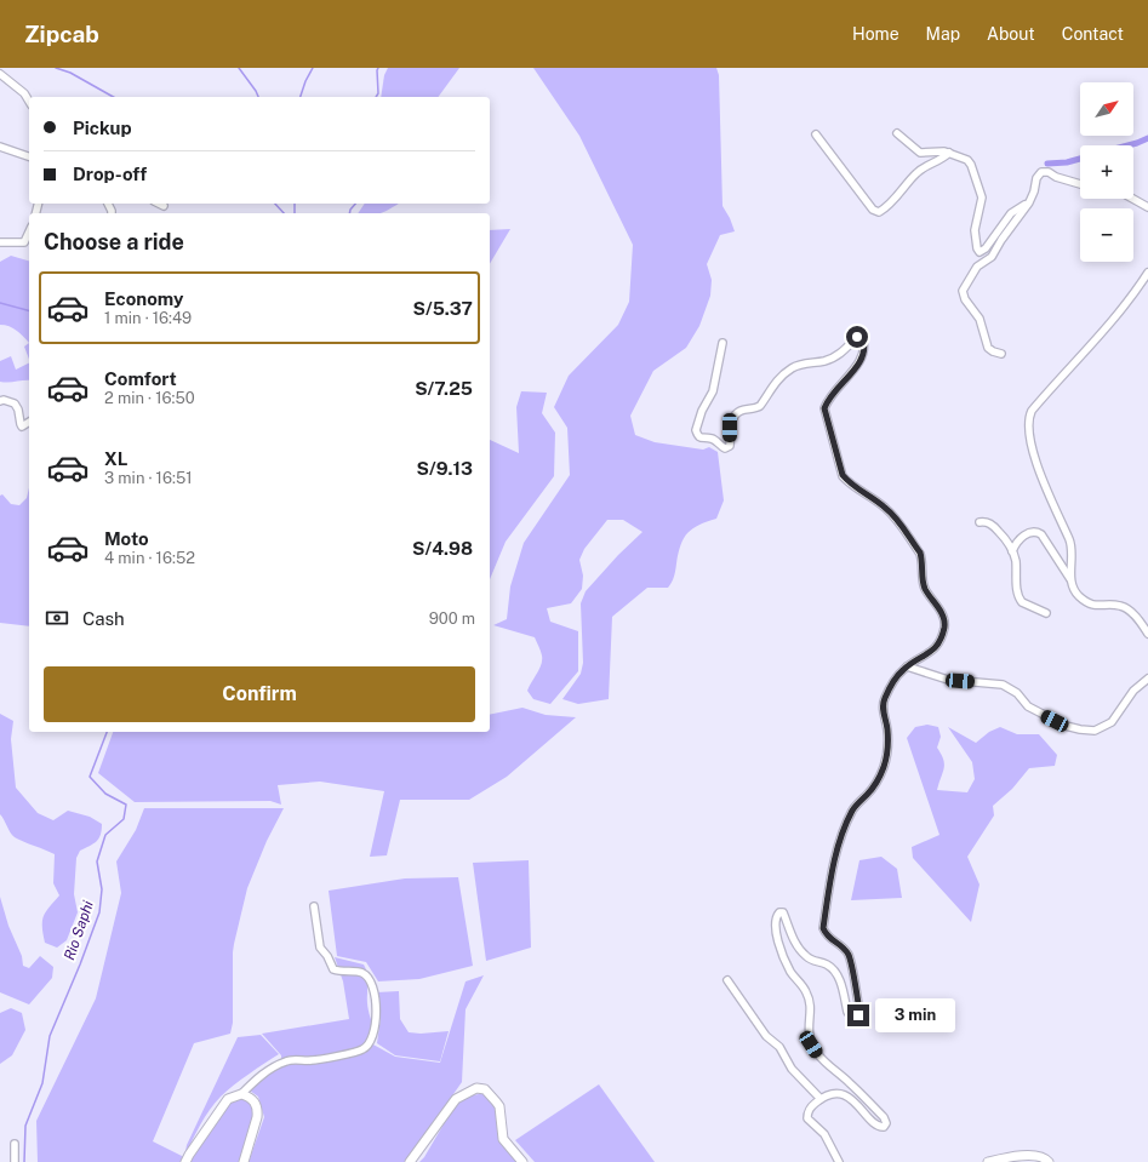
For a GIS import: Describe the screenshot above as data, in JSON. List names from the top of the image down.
{
  "water": ["Rio Saphi"],
  "north": "top right",
  "page": {
    "header": "Zipcab",
    "nav": [
      "Home",
      "Map",
      "About",
      "Contact"
    ],
    "map_buttons": ["+", "−"],
    "banner": ["Pickup", "Drop-off"],
    "heading": "Choose a ride",
    "list": [
      {
        "name": "Economy",
        "note": "1 min · 16:49",
        "value": "S/5.37"
      },
      {
        "name": "Comfort",
        "note": "2 min · 16:50",
        "value": "S/7.25"
      },
      {
        "name": "XL",
        "note": "3 min · 16:51",
        "value": "S/9.13"
      },
      {
        "name": "Moto",
        "note": "4 min · 16:52",
        "value": "S/4.98"
      }
    ],
    "pay": ["Cash", "900 m"],
    "buttons": "Confirm",
    "bubble": "3 min"
  }
}
